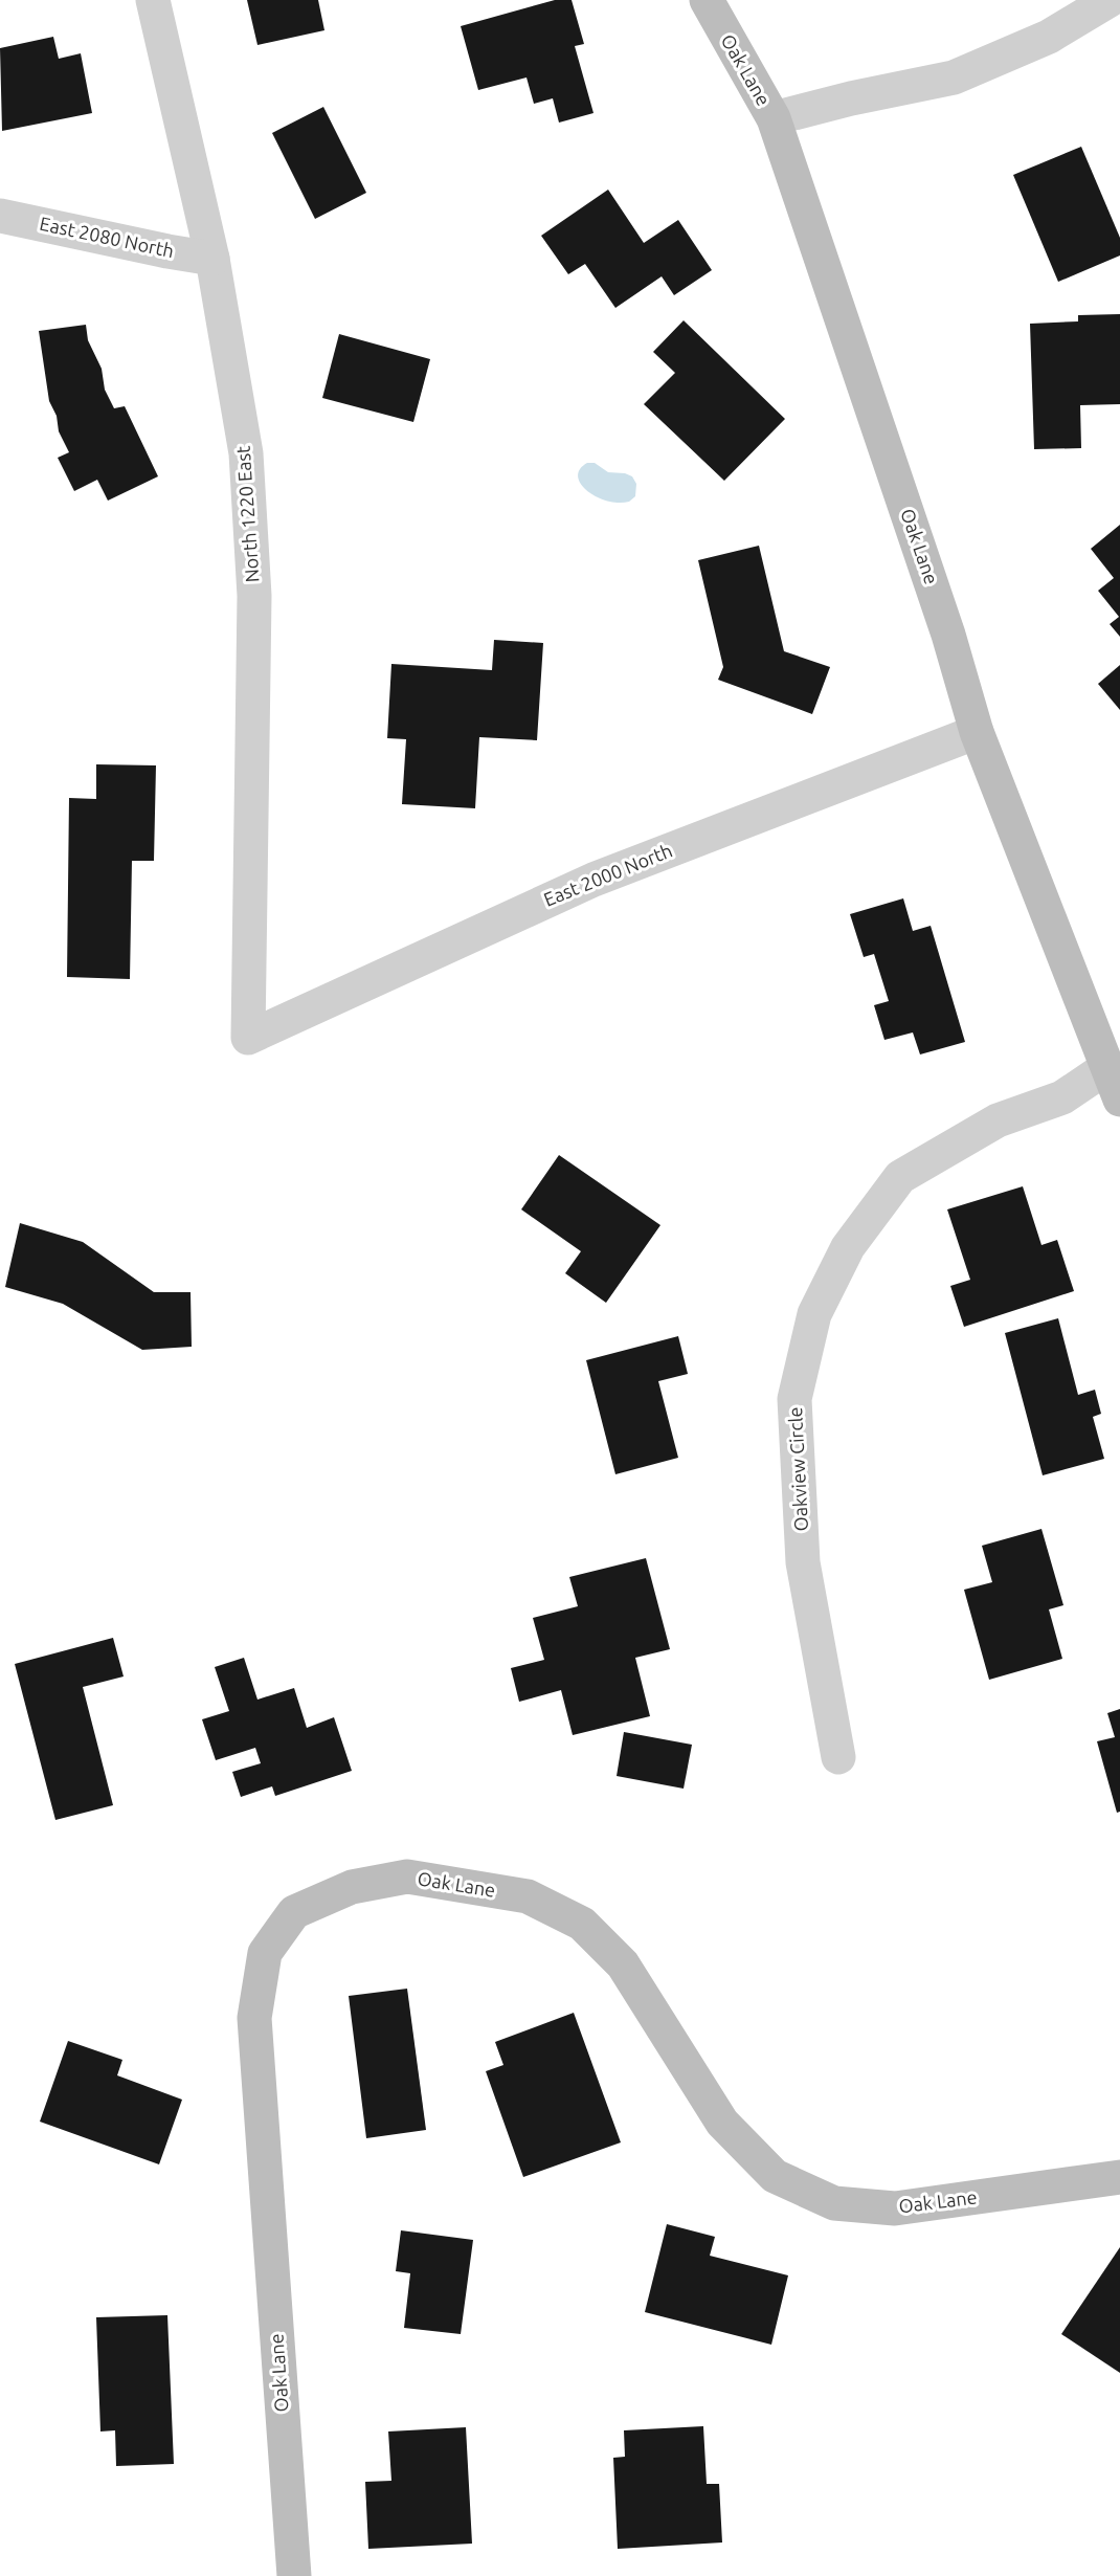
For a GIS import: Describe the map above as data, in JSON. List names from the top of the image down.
{
  "streets": {
    "street": [
      "Oak Lane",
      "East 2080 North",
      "North 1220 East",
      "East 2000 North",
      "Oakview Circle"
    ]
  },
  "crossings": [
    ["Oak Lane", "East 2000 North"],
    ["Oak Lane", "Oakview Circle"],
    ["East 2080 North", "North 1220 East"],
    ["North 1220 East", "East 2000 North"]
  ]
}
